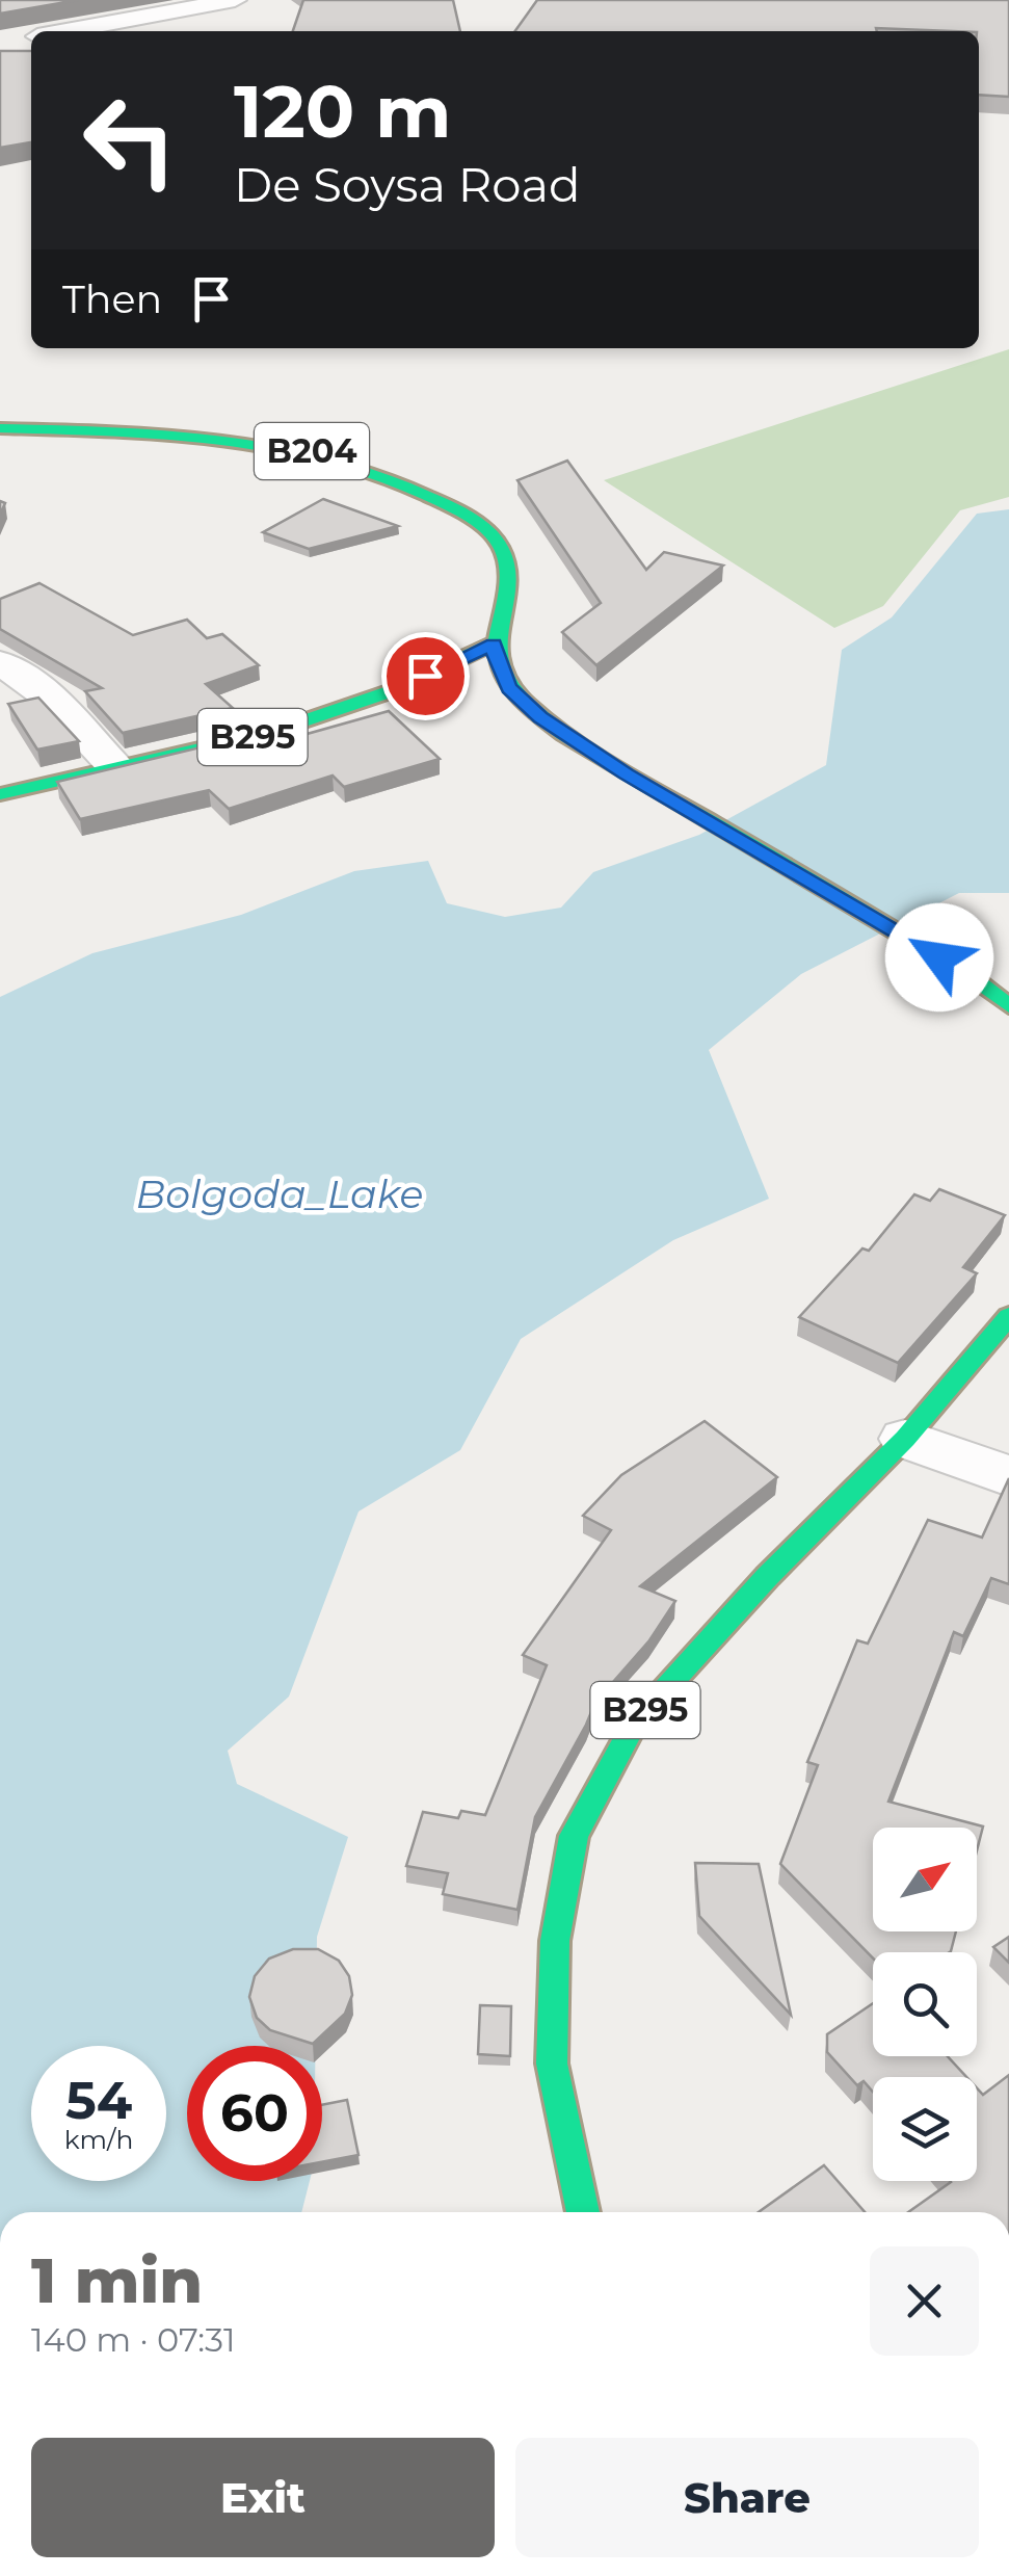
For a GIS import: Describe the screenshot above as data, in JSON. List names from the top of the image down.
{
  "streets": {
    "main road": ["B204", "B295"]
  },
  "crossings": [
    ["B204", "B295"]
  ],
  "water": ["Bolgoda_Lake"],
  "north": "top right",
  "page": {
    "turn": ["120 m", "De Soysa Road"],
    "then": "Then",
    "speed": "54 km/h",
    "limit": "60",
    "heading": ["1 min", "140 m · 07:31"],
    "buttons": ["Exit", "Share"]
  }
}
